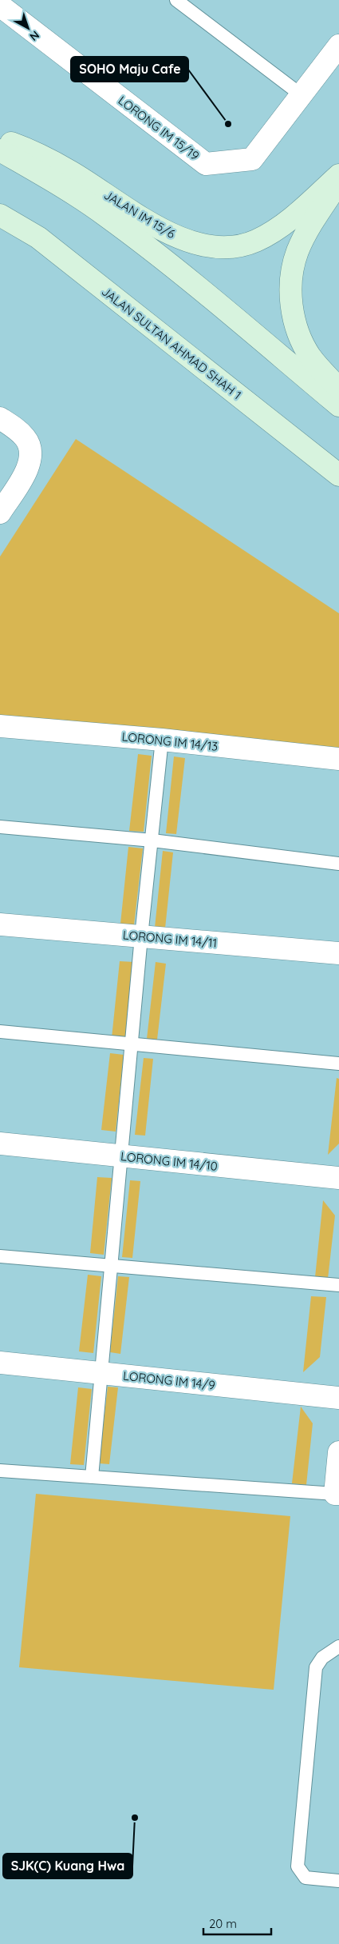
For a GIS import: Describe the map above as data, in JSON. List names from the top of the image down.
{
  "streets": {
    "main road": ["JALAN IM 15/6", "JALAN SULTAN AHMAD SHAH 1"],
    "street": [
      "LORONG IM 15/19",
      "LORONG IM 14/13",
      "LORONG IM 14/11",
      "LORONG IM 14/10",
      "LORONG IM 14/9"
    ]
  },
  "places": ["SOHO Maju Cafe", "SJK(C) Kuang Hwa"],
  "scale_bar": "20 m",
  "north": "bottom right"
}
